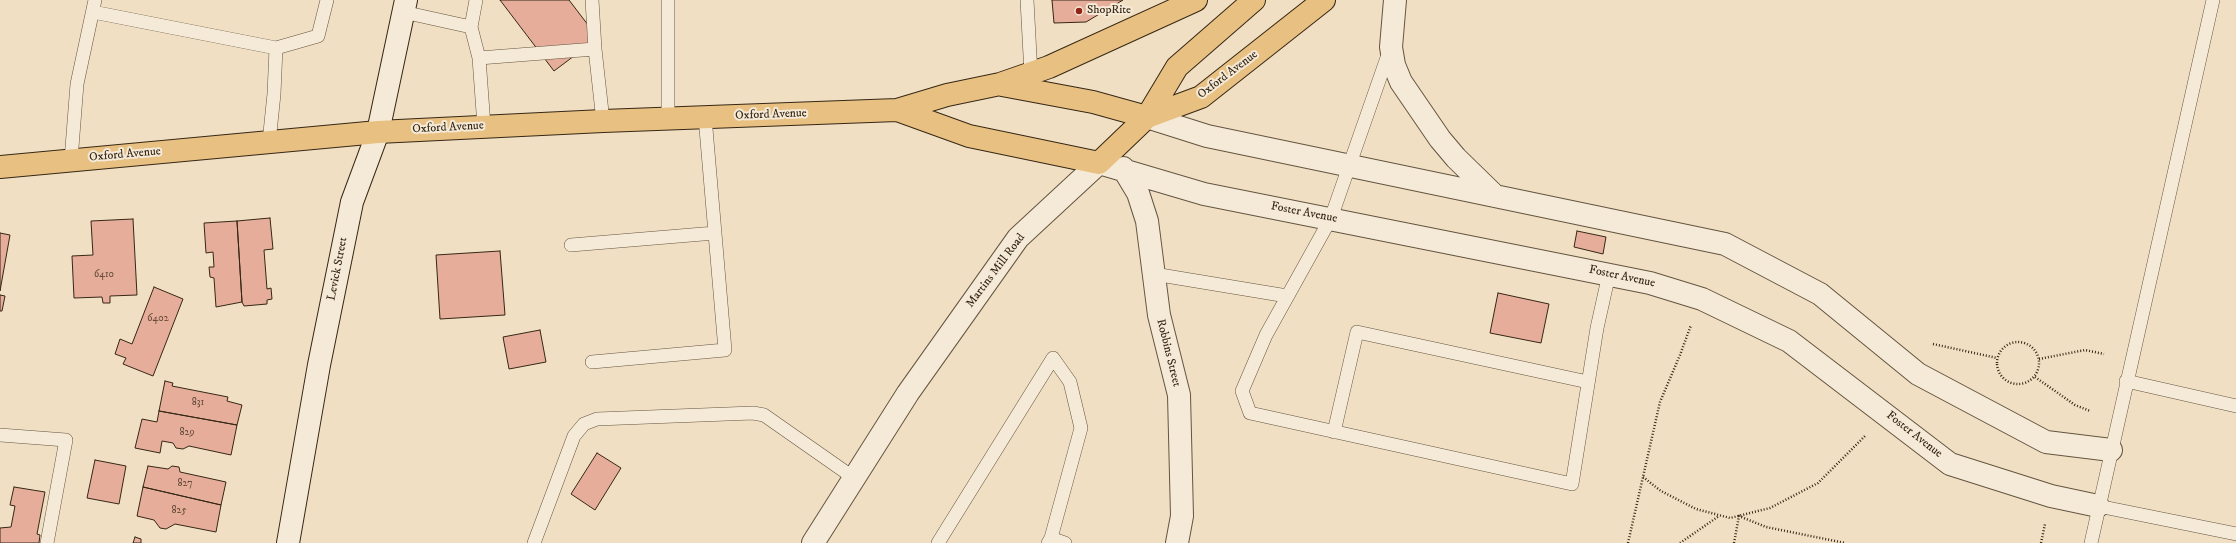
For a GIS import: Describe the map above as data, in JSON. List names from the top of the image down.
{
  "streets": {
    "main road": ["Oxford Avenue", "Martins Mill Road"],
    "street": ["Foster Avenue", "Levick Street", "Robbins Street"]
  },
  "crossings": [
    ["Oxford Avenue", "Foster Avenue"],
    ["Oxford Avenue", "Levick Street"],
    ["Oxford Avenue", "Martins Mill Road"],
    ["Foster Avenue", "Martins Mill Road"],
    ["Foster Avenue", "Robbins Street"]
  ],
  "places": ["ShopRite"],
  "house_numbers": [
    "6410",
    "6402",
    "831",
    "829",
    "827",
    "825"
  ]
}
